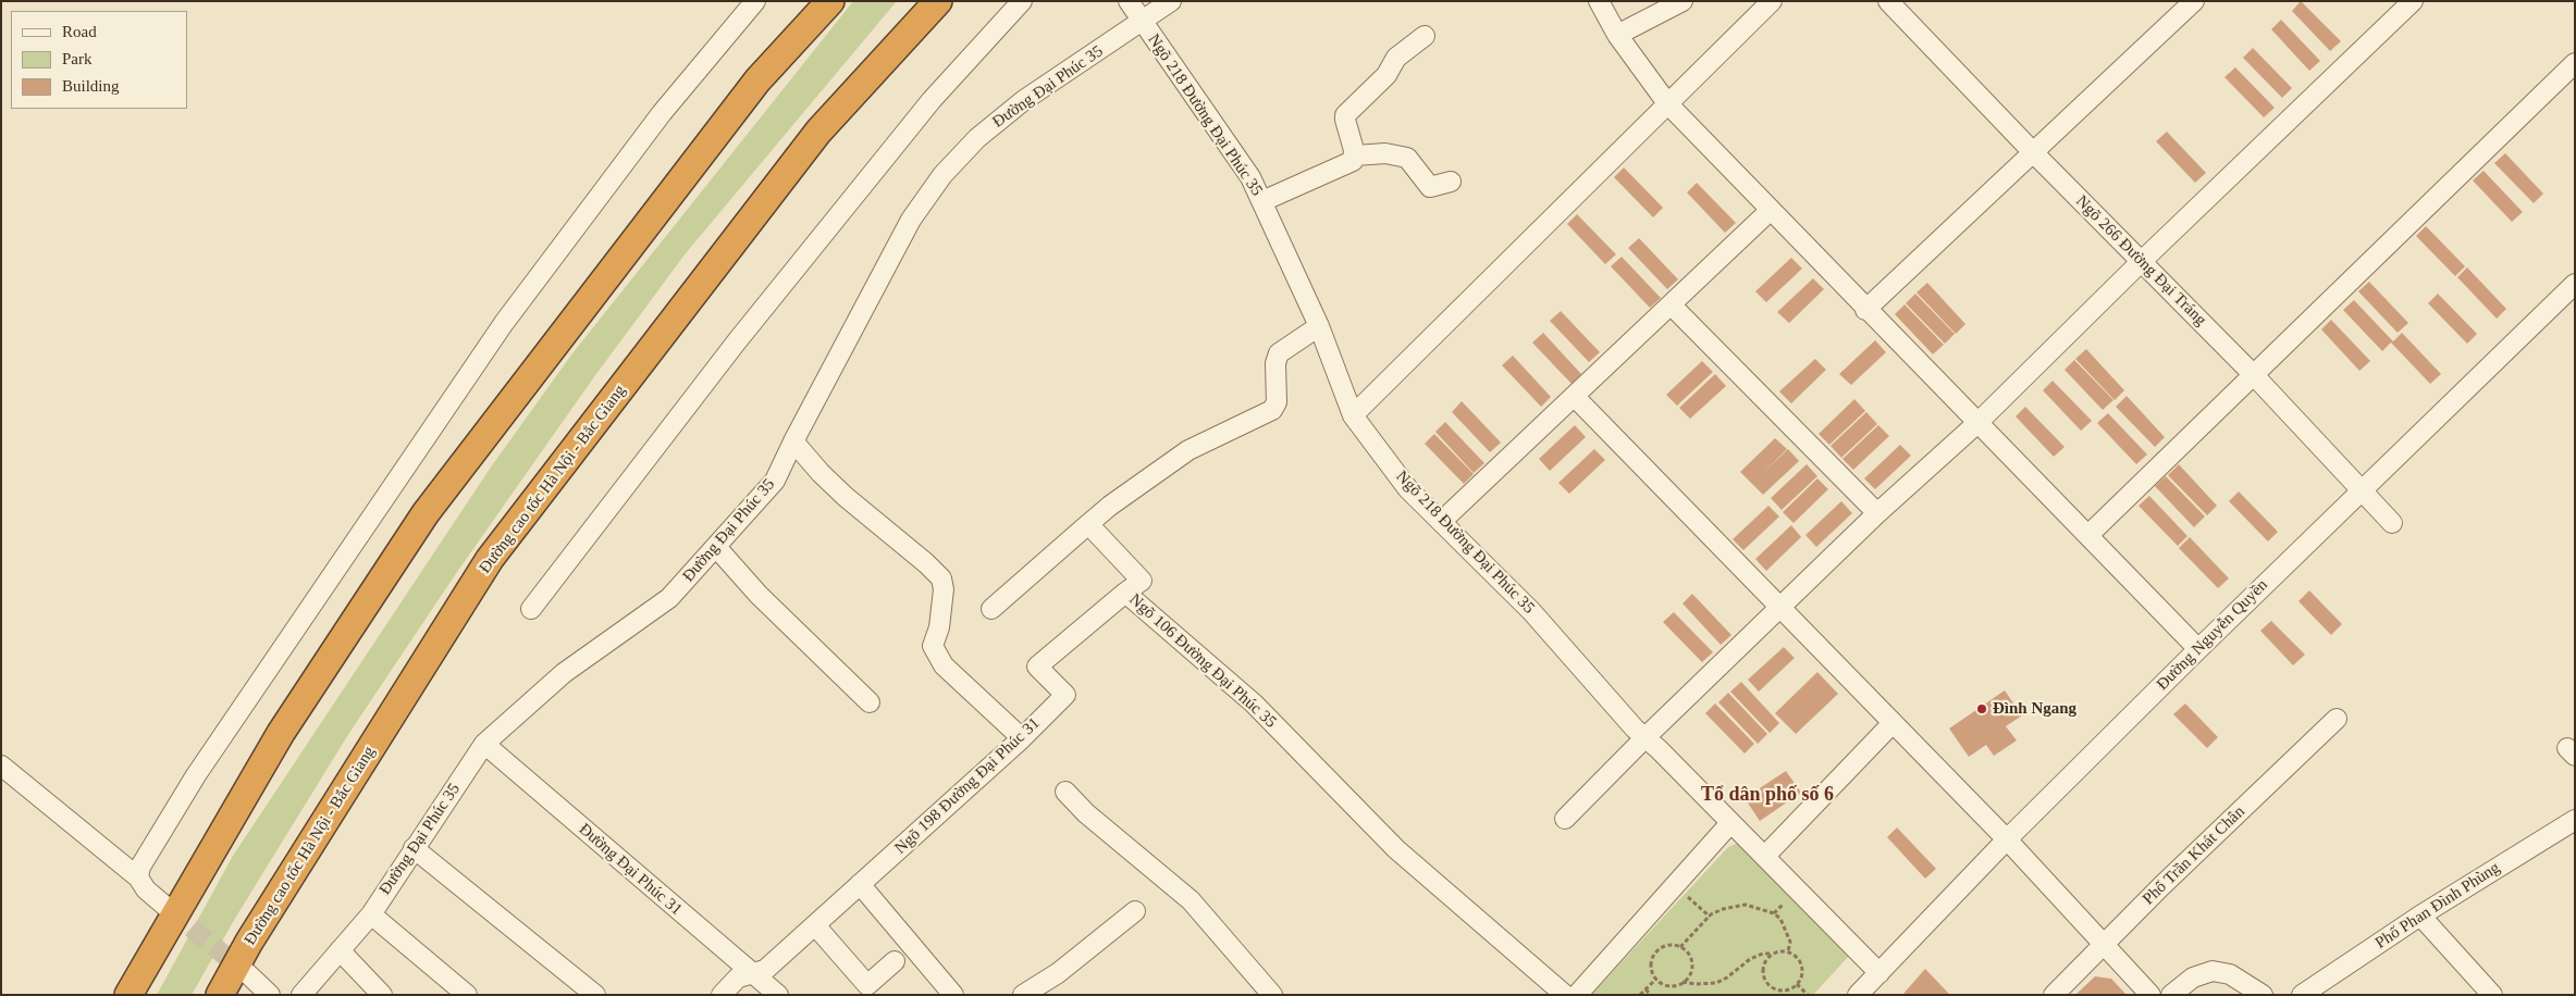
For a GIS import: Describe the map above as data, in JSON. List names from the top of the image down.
{
  "streets": {
    "highway": ["Đường cao tốc Hà Nội - Bắc Giang"],
    "street": [
      "Đường Đại Phúc 35",
      "Ngõ 218 Đường Đại Phúc 35",
      "Ngõ 266 Đường Đại Tráng",
      "Đường Nguyễn Quyền",
      "Ngõ 106 Đường Đại Phúc 35",
      "Ngõ 198 Đường Đại Phúc 31",
      "Phố Trần Khát Chân",
      "Đường Đại Phúc 31",
      "Phố Phan Đình Phùng"
    ]
  },
  "crossings": [
    ["Đường Đại Phúc 35", "Ngõ 218 Đường Đại Phúc 35"],
    ["Đường Đại Phúc 35", "Đường Đại Phúc 31"],
    ["Ngõ 218 Đường Đại Phúc 35", "Đường Nguyễn Quyền"],
    ["Ngõ 266 Đường Đại Tráng", "Đường Nguyễn Quyền"],
    ["Ngõ 106 Đường Đại Phúc 35", "Ngõ 198 Đường Đại Phúc 31"],
    ["Ngõ 198 Đường Đại Phúc 31", "Đường Đại Phúc 31"]
  ],
  "districts": ["Tổ dân phố số 6"],
  "places": ["Đình Ngang"],
  "legend": ["Road", "Park", "Building"]
}
